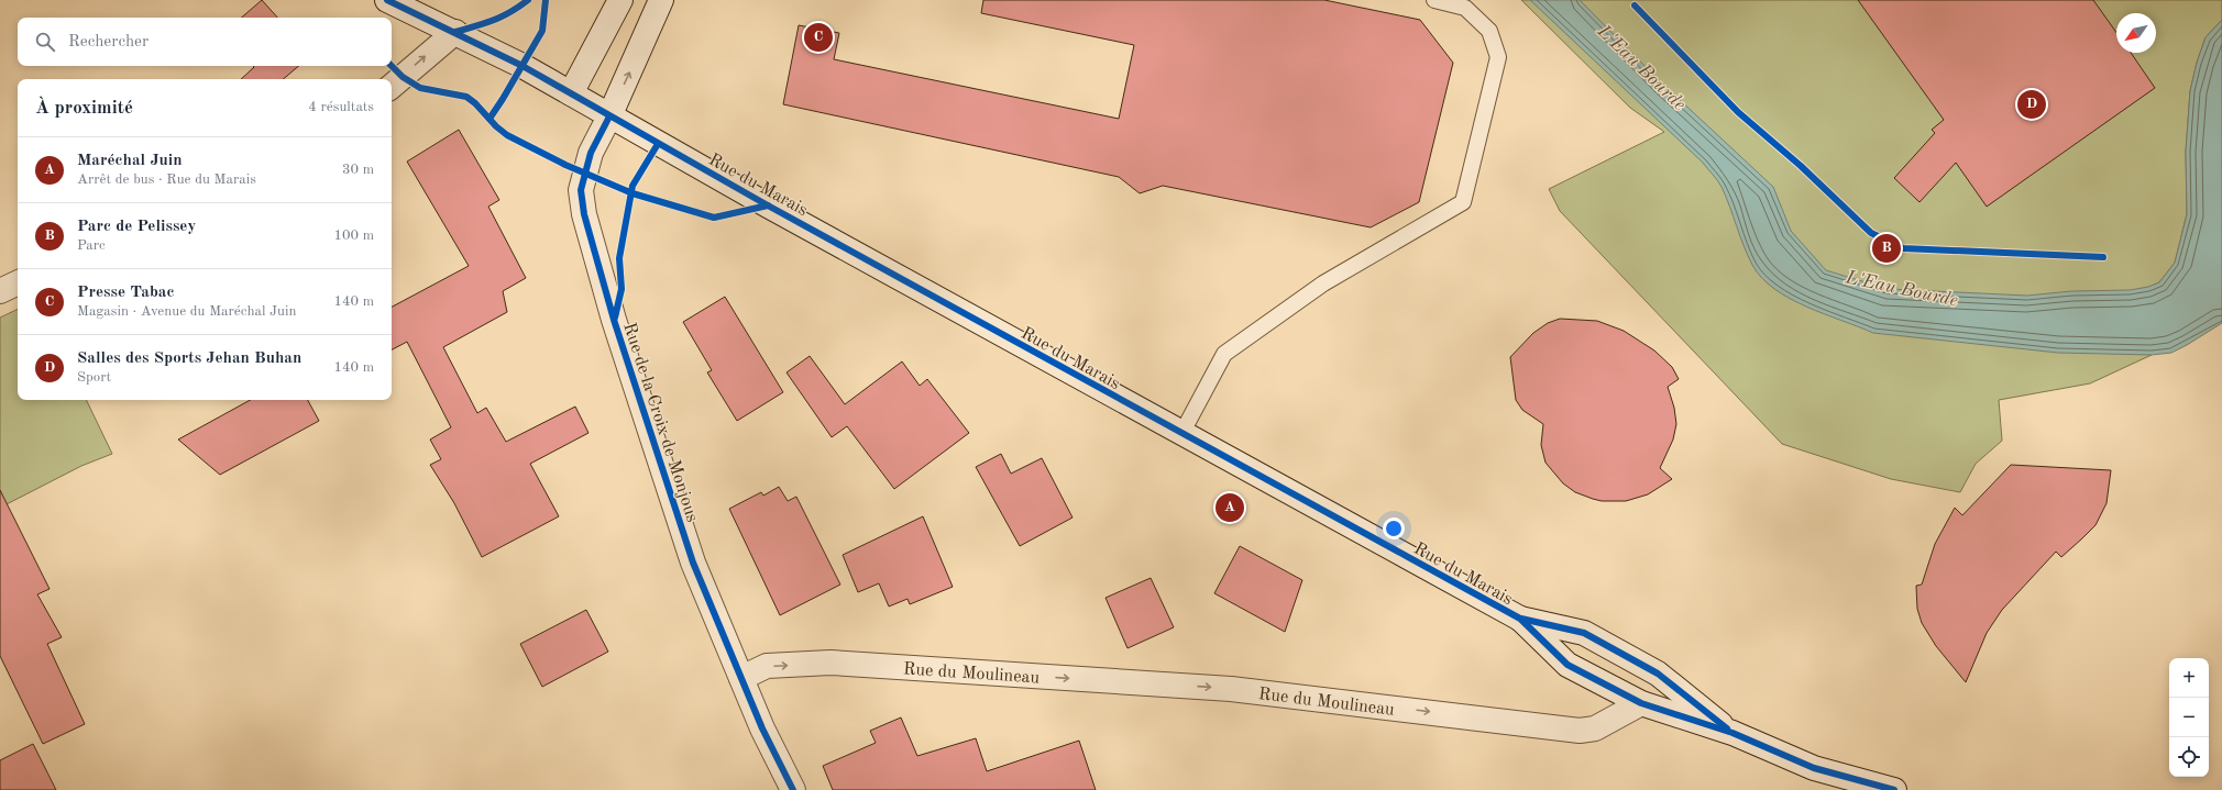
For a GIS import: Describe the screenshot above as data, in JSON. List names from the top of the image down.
{
  "streets": {
    "street": ["Rue du Marais", "Rue de la Croix de Monjous", "Rue du Moulineau"]
  },
  "crossings": [
    ["Rue du Marais", "Rue de la Croix de Monjous"],
    ["Rue du Marais", "Rue du Moulineau"],
    ["Rue de la Croix de Monjous", "Rue du Moulineau"]
  ],
  "one_way": ["Rue du Moulineau"],
  "water": ["L'Eau Bourde"],
  "north": "bottom left",
  "page": {
    "search": "Rechercher",
    "pins": [
      "C",
      "D",
      "B",
      "A"
    ],
    "heading": ["À proximité", "4 résultats"],
    "list": [
      {
        "mark": "A",
        "name": "Maréchal Juin",
        "note": "Arrêt de bus · Rue du Marais",
        "value": "30 m"
      },
      {
        "mark": "B",
        "name": "Parc de Pelissey",
        "note": "Parc",
        "value": "100 m"
      },
      {
        "mark": "C",
        "name": "Presse Tabac",
        "note": "Magasin · Avenue du Maréchal Juin",
        "value": "140 m"
      },
      {
        "mark": "D",
        "name": "Salles des Sports Jehan Buhan",
        "note": "Sport",
        "value": "140 m"
      }
    ],
    "map_buttons": ["+", "−"]
  }
}
